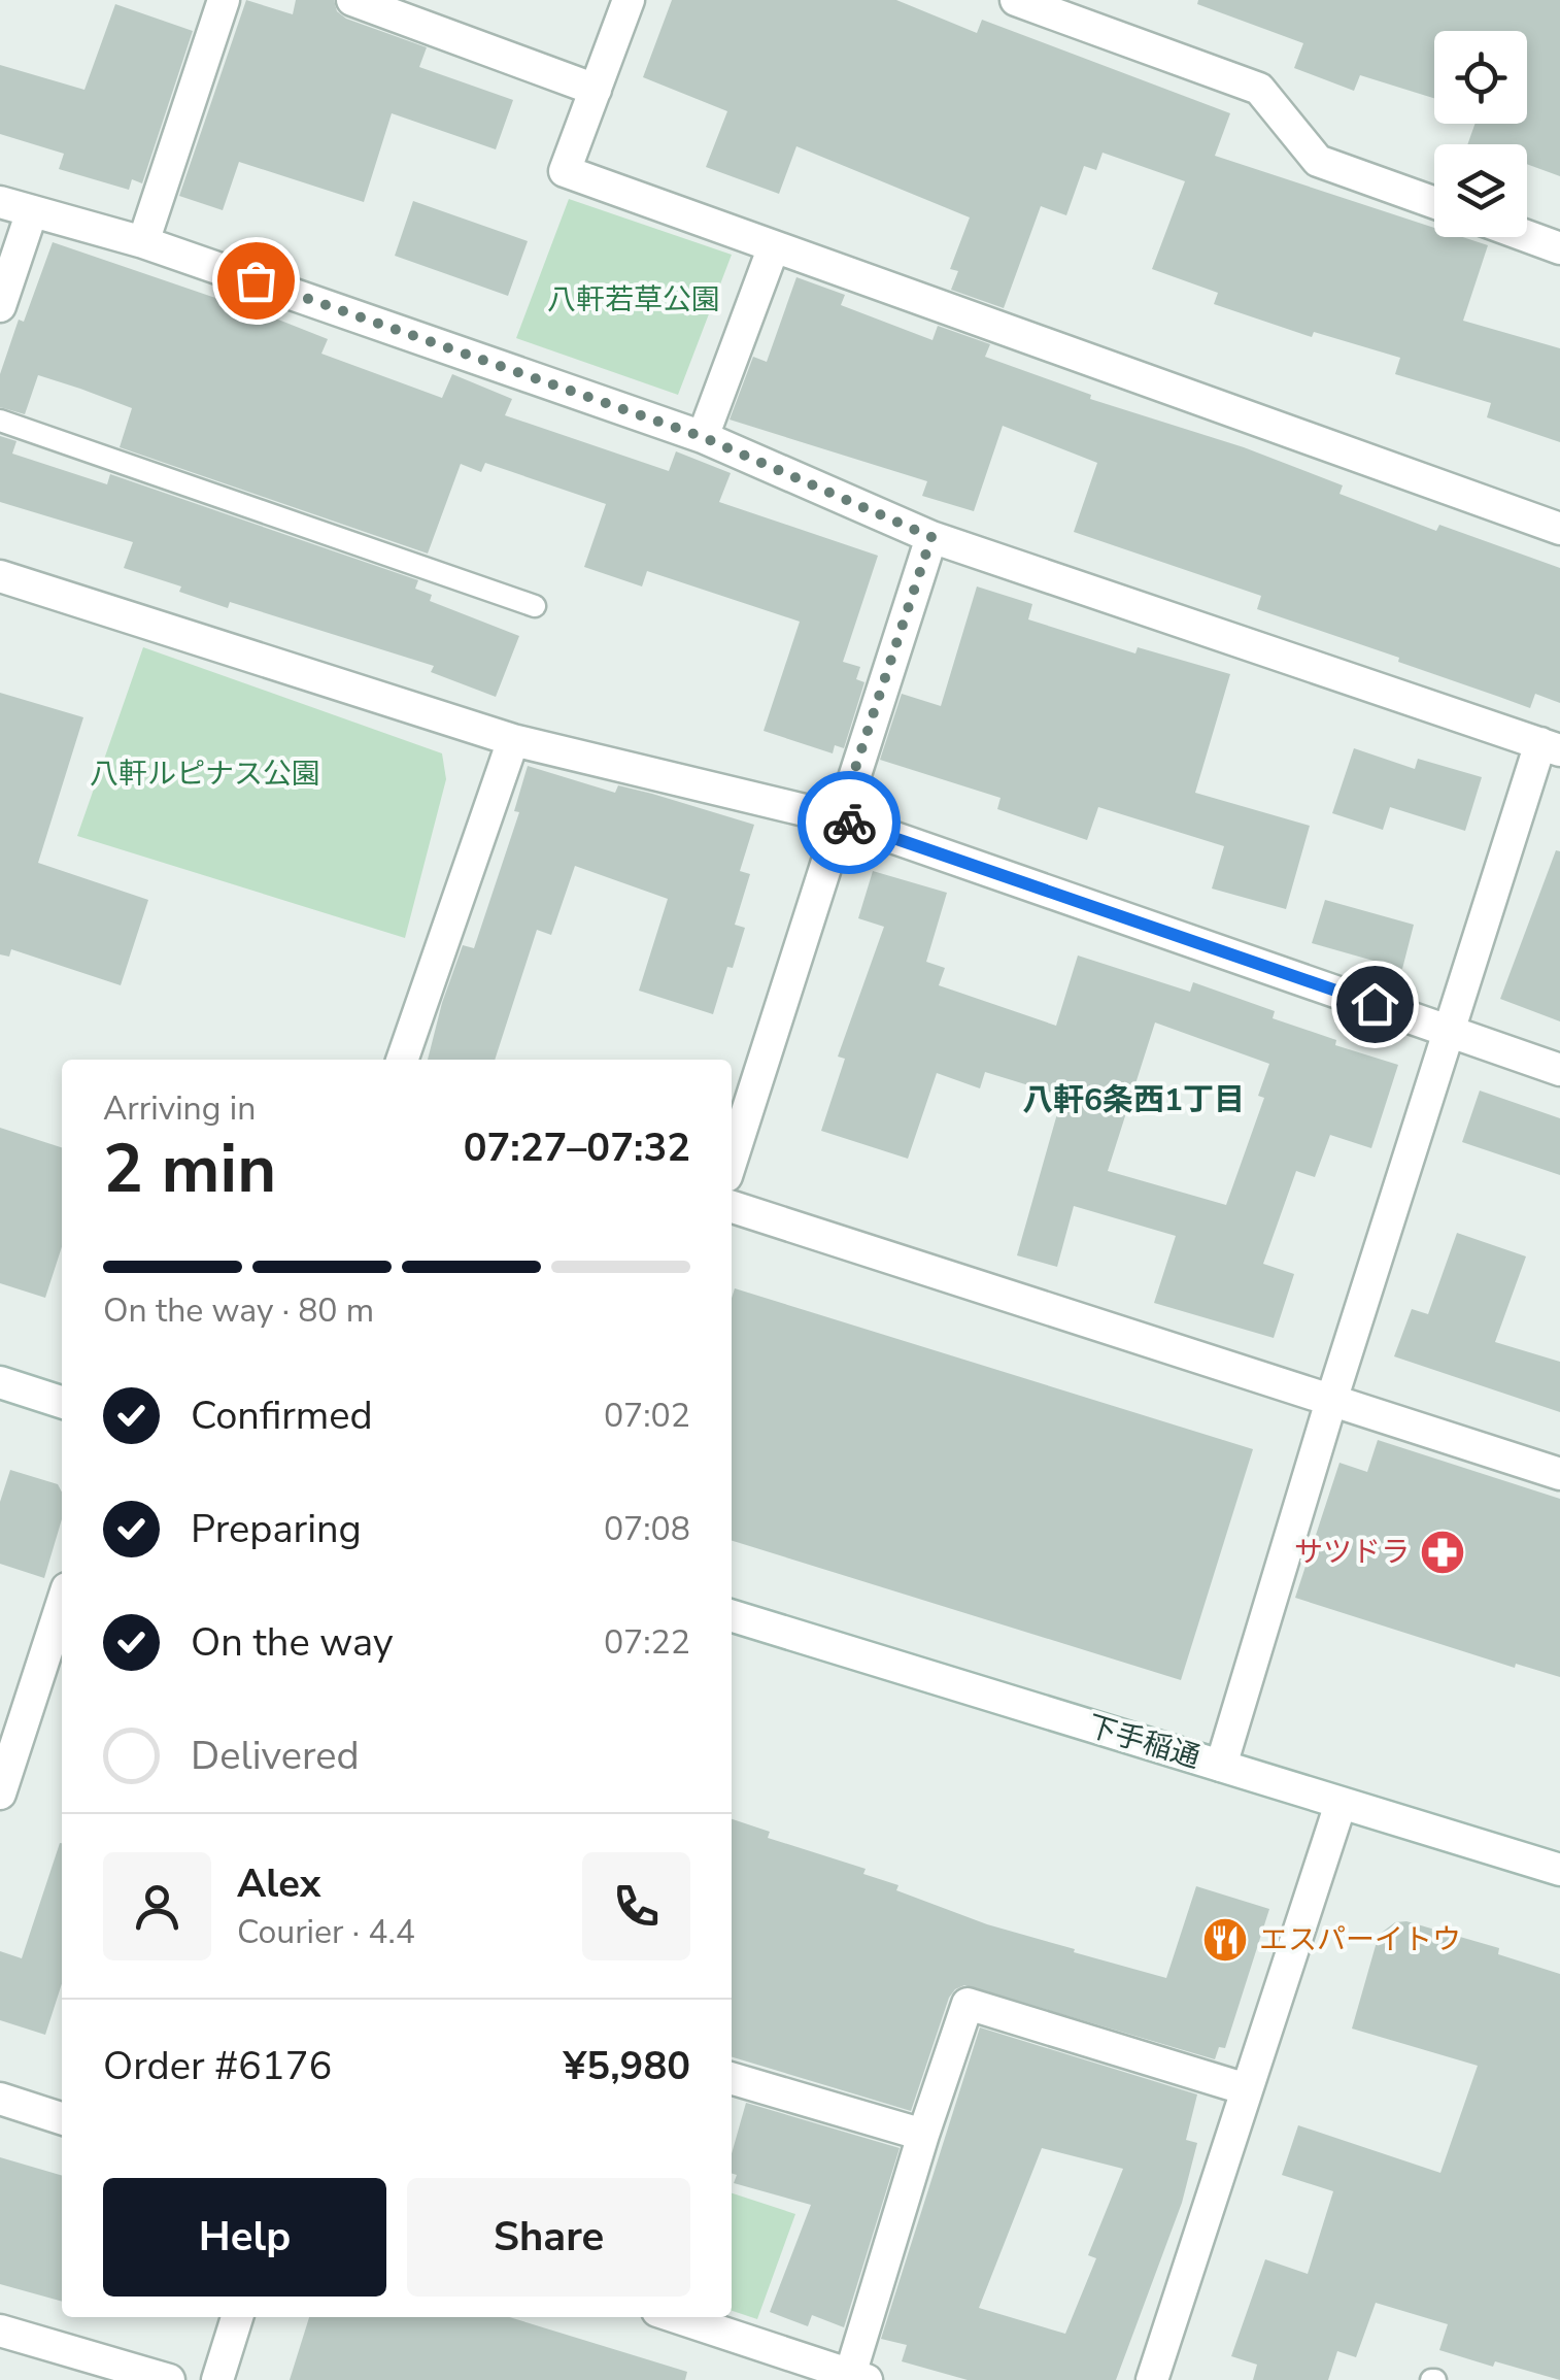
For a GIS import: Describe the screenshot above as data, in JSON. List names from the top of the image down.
{
  "streets": {
    "street": ["下手稲通"]
  },
  "districts": ["八軒6条西1丁目"],
  "parks": ["八軒若草公園", "八軒ルピナス公園"],
  "places": {
    "pharmacy": ["サツドラ"],
    "restaurant": ["エスパーイトウ"]
  },
  "page": {
    "heading": ["2 min", "Arriving in", "07:27–07:32"],
    "panel": [
      "Alex",
      "Courier · 4.4",
      "Order #6176",
      "¥5,980"
    ],
    "bar": "On the way · 80 m",
    "list": [
      ["Confirmed", "07:02"],
      ["Preparing", "07:08"],
      ["On the way", "07:22"],
      "Delivered"
    ],
    "buttons": ["Help", "Share"]
  }
}
